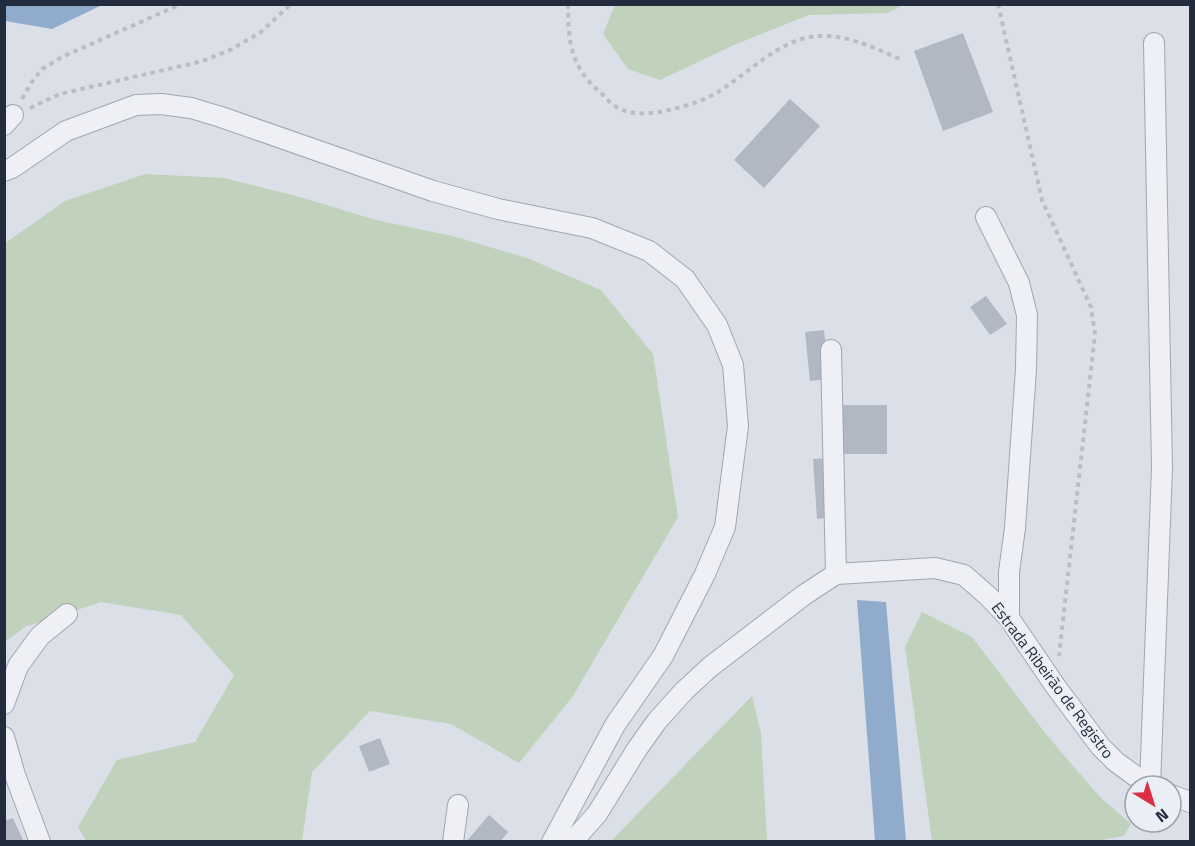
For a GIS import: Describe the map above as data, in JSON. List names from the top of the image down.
{
  "streets": {
    "street": ["Estrada Ribeirão de Registro"]
  },
  "north": "bottom right"
}
